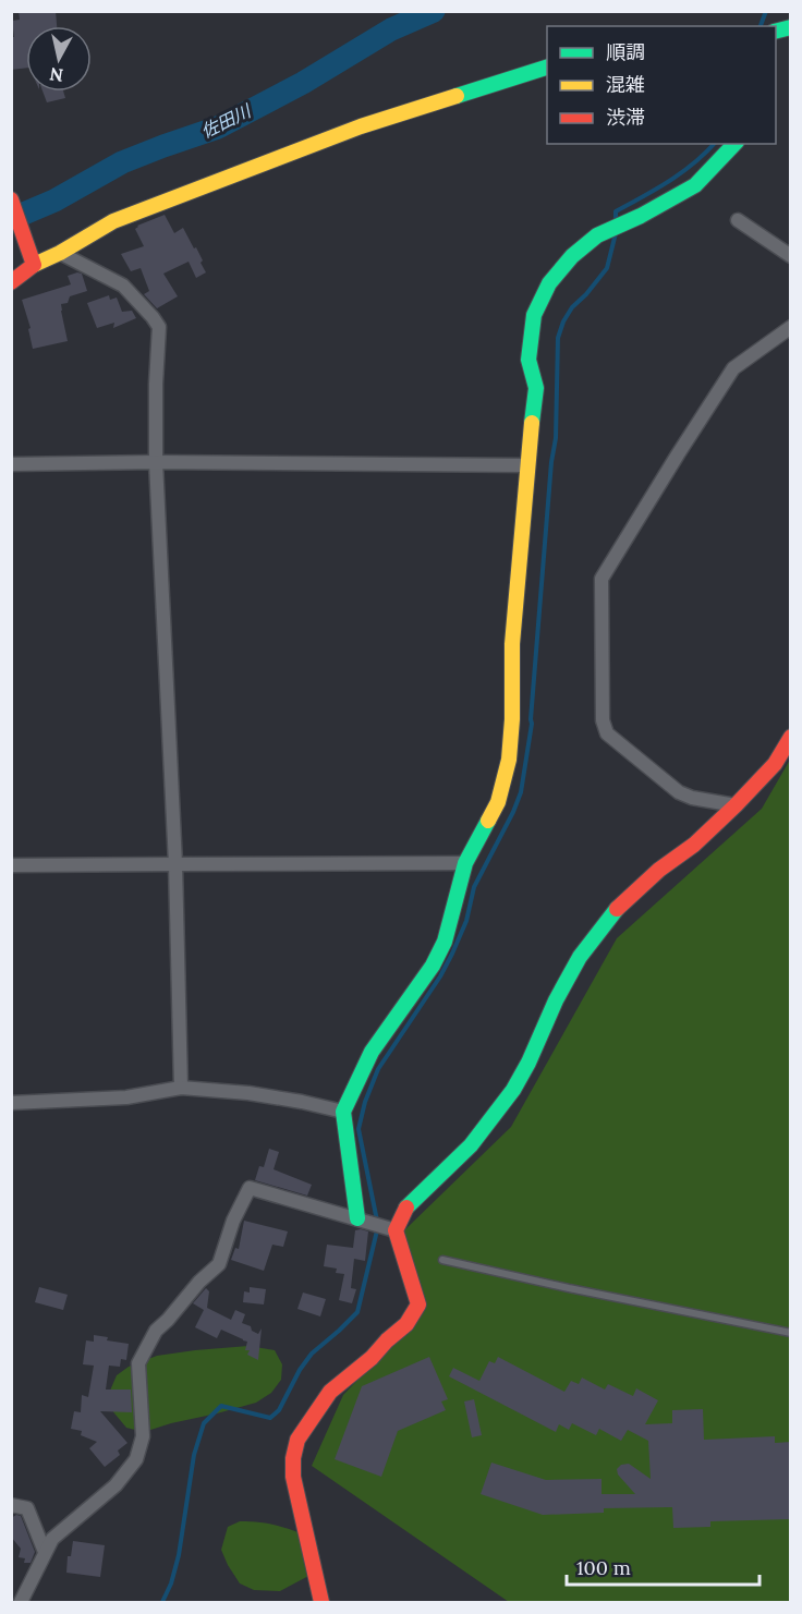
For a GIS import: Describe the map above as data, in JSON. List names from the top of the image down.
{
  "water": ["佐田川"],
  "legend": ["順調", "混雑", "渋滞"],
  "scale_bar": "100 m",
  "north": "bottom"
}
